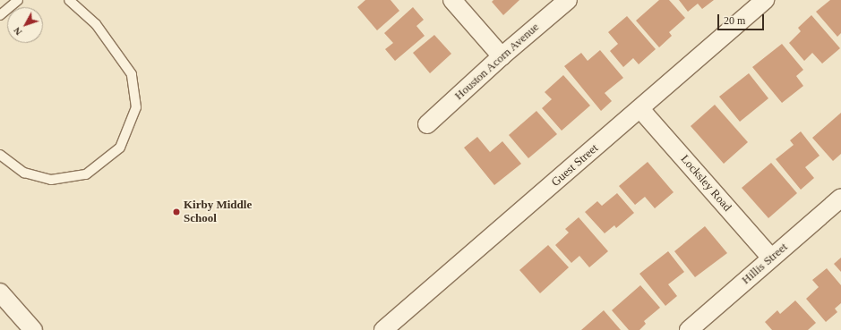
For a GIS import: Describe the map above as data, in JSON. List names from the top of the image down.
{
  "streets": {
    "street": [
      "Houston Acorn Avenue",
      "Guest Street",
      "Locksley Road",
      "Hillis Street"
    ]
  },
  "crossings": [
    ["Guest Street", "Locksley Road"],
    ["Locksley Road", "Hillis Street"]
  ],
  "places": ["Kirby Middle School"],
  "scale_bar": "20 m",
  "north": "bottom left"
}
